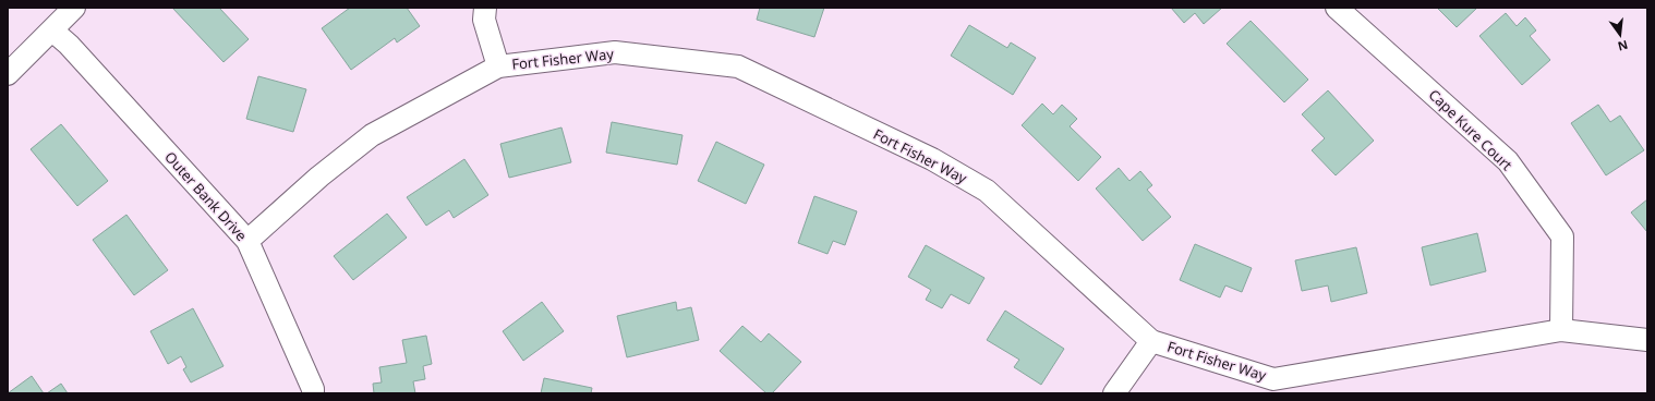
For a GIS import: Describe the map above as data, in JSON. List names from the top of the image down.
{
  "streets": {
    "street": ["Fort Fisher Way", "Cape Kure Court", "Outer Bank Drive"]
  },
  "crossings": [
    ["Fort Fisher Way", "Cape Kure Court"],
    ["Fort Fisher Way", "Outer Bank Drive"]
  ],
  "north": "bottom"
}
